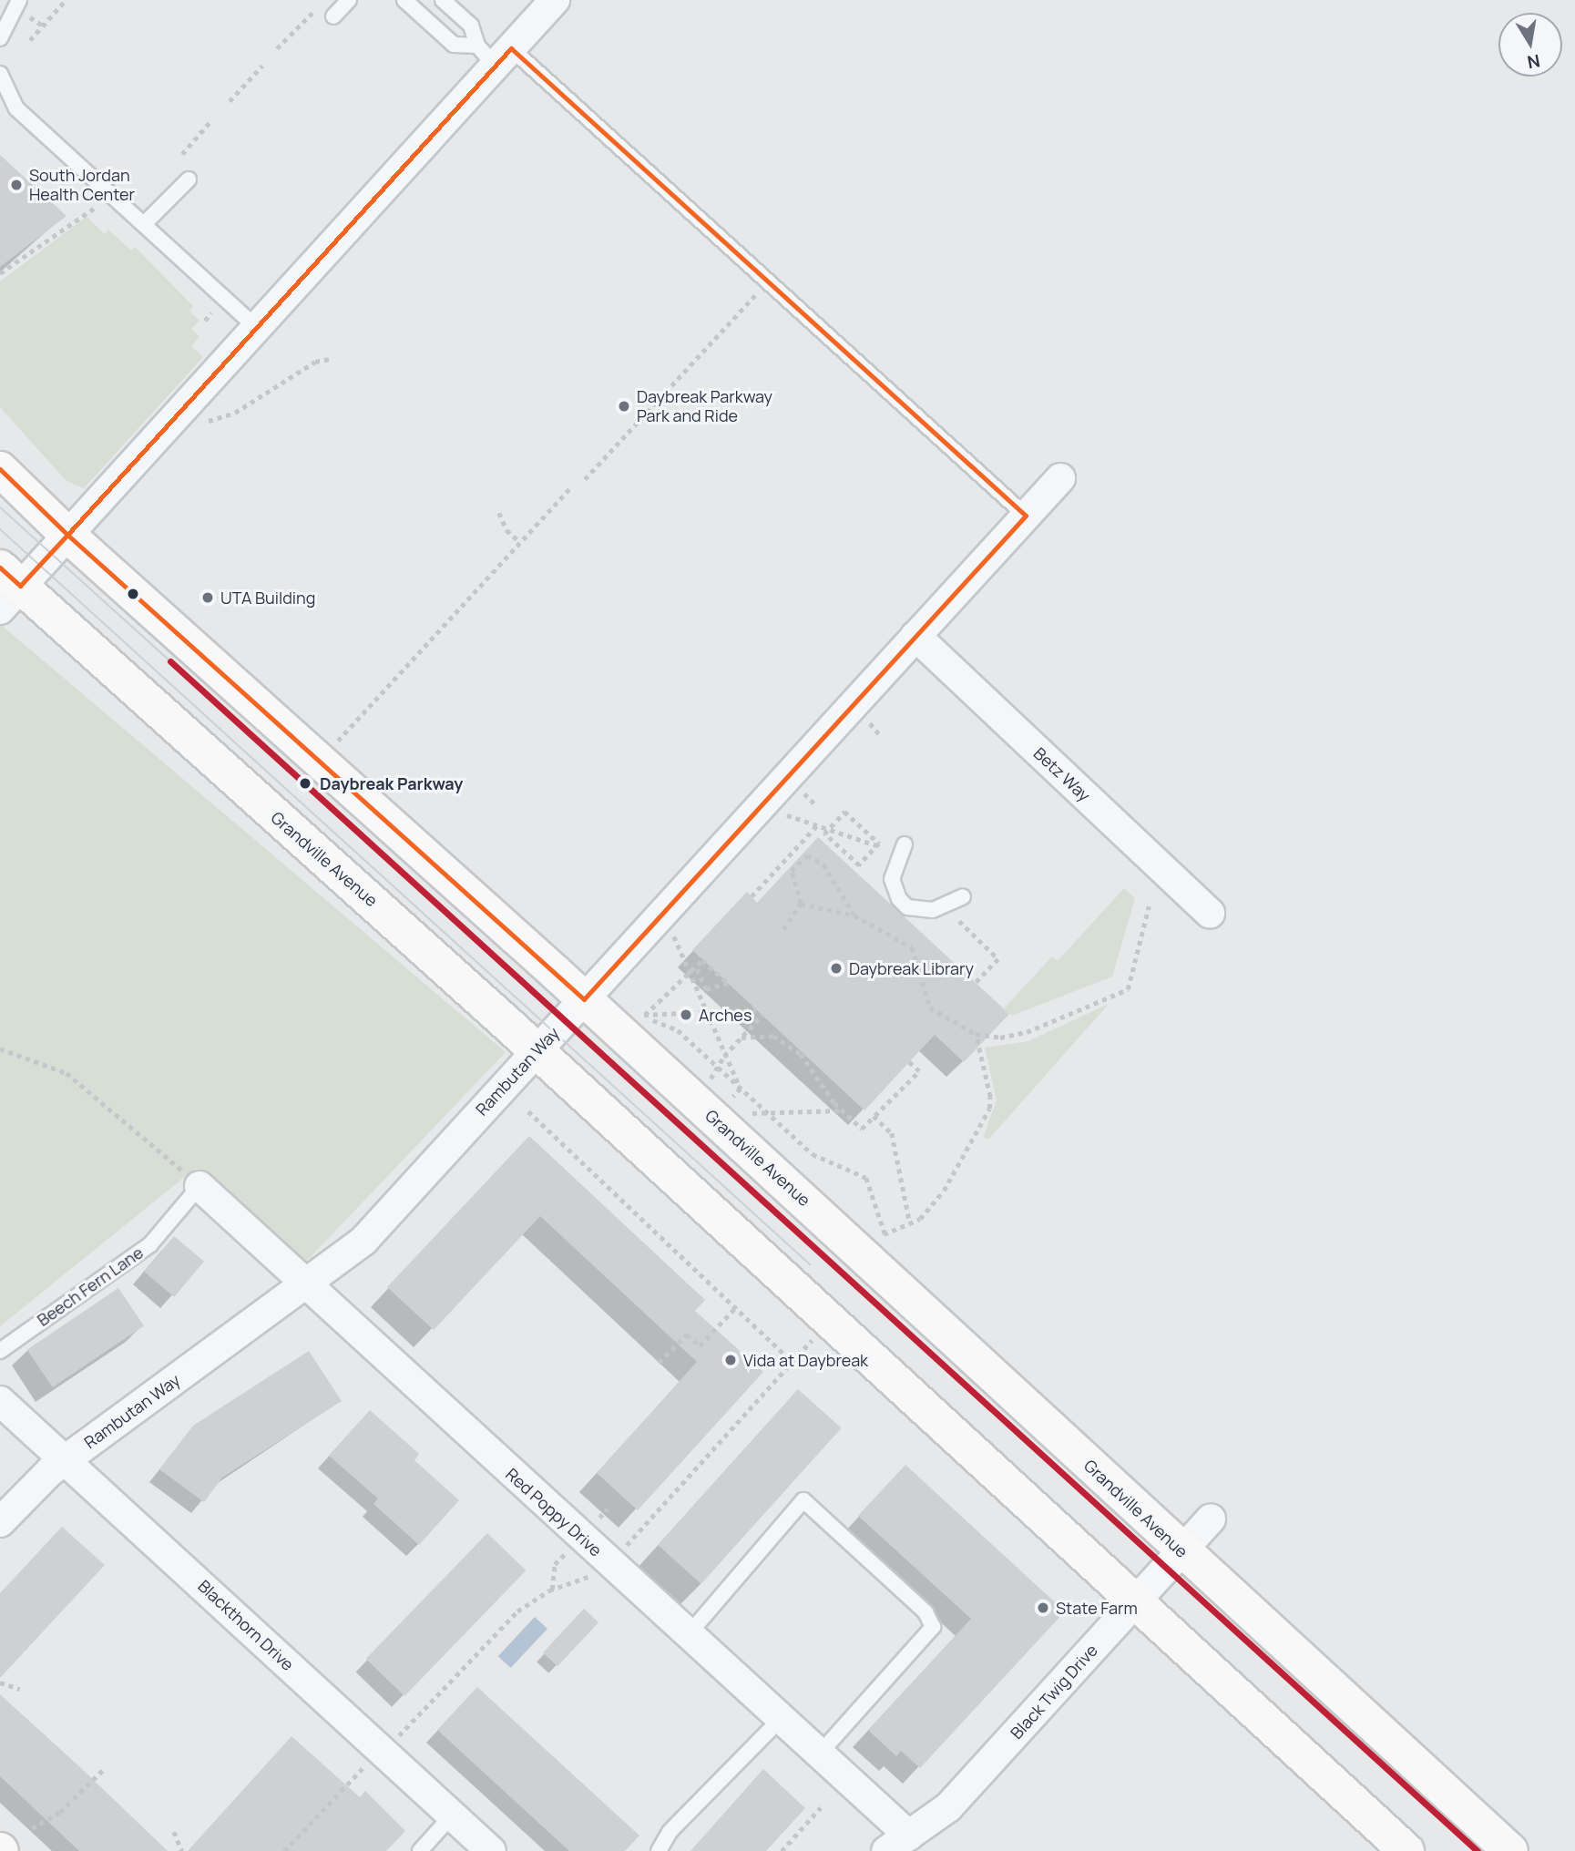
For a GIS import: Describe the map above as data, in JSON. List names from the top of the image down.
{
  "streets": {
    "street": [
      "Betz Way",
      "Grandville Avenue",
      "Rambutan Way",
      "Red Poppy Drive",
      "Blackthorn Drive",
      "Black Twig Drive"
    ],
    "lane": ["Beech Fern Lane"]
  },
  "crossings": [
    ["Betz Way", "Rambutan Way"],
    ["Grandville Avenue", "Rambutan Way"],
    ["Grandville Avenue", "Black Twig Drive"],
    ["Rambutan Way", "Red Poppy Drive"],
    ["Rambutan Way", "Blackthorn Drive"],
    ["Beech Fern Lane", "Red Poppy Drive"],
    ["Red Poppy Drive", "Black Twig Drive"]
  ],
  "places": [
    "South Jordan Health Center",
    "Daybreak Parkway Park and Ride",
    "UTA Building",
    "Daybreak Parkway",
    "Daybreak Library",
    "Arches",
    "Vida at Daybreak",
    "State Farm"
  ],
  "north": "bottom"
}
